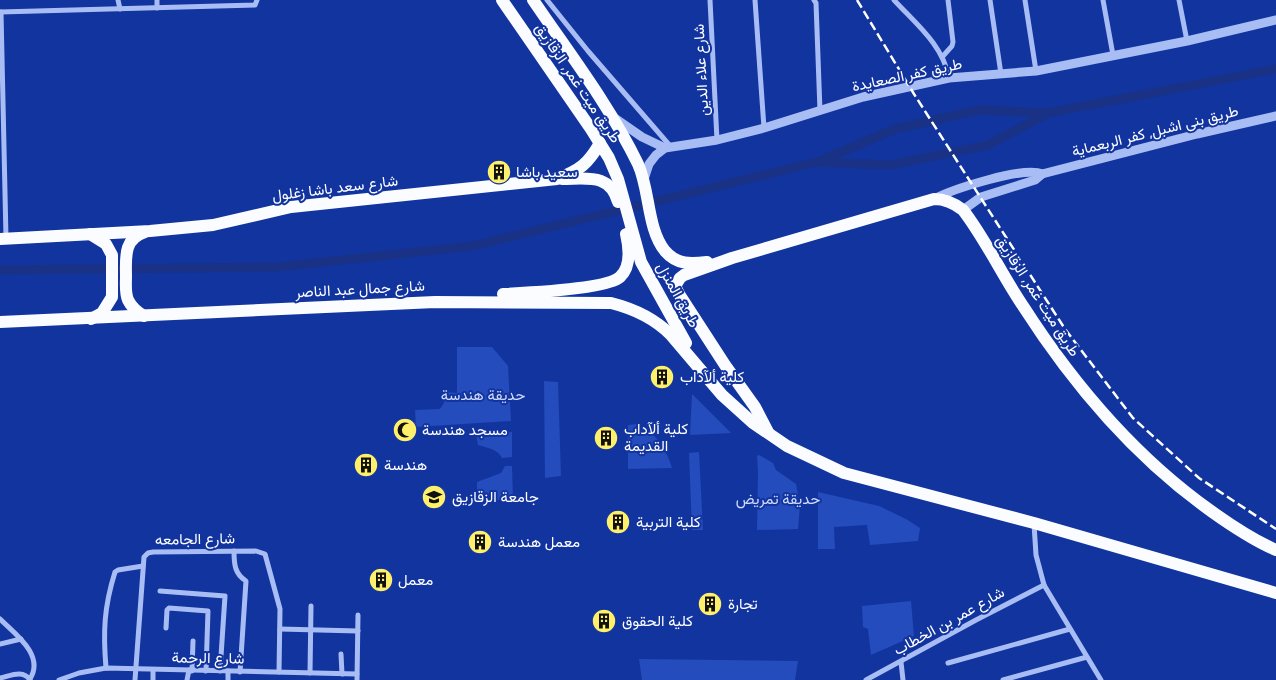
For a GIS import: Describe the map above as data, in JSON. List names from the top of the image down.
{
  "streets": {
    "highway": [
      "طريق ميت غمر, الزقازيق",
      "شارع سعد باشا زغلول",
      "شارع جمال عبد الناصر",
      "طريق المنزل"
    ],
    "street": [
      "شارع علاء الدين",
      "طريق كفر الصعايدة",
      "طريق بنى اشبل, كفر الربعماية",
      "شارع الجامعه",
      "شارع عمر بن الخطاب",
      "شارع الرحمة"
    ]
  },
  "crossings": [
    ["شارع علاء الدين", "طريق كفر الصعايدة"],
    ["طريق ميت غمر, الزقازيق", "شارع سعد باشا زغلول"],
    ["طريق ميت غمر, الزقازيق", "طريق المنزل"],
    ["شارع جمال عبد الناصر", "طريق المنزل"],
    ["شارع الجامعه", "شارع الرحمة"]
  ],
  "parks": ["حديقة هندسة", "حديقة تمريض"],
  "places": {
    "building": [
      "سعيد باشا",
      "كلية ألآداب",
      "كلية ألآداب القديمة",
      "هندسة",
      "كلية التربية",
      "معمل هندسة",
      "معمل",
      "تجارة",
      "كلية الحقوق"
    ],
    "mosque": ["مسجد هندسة"],
    "school or university": ["جامعة الزقازيق"]
  }
}
